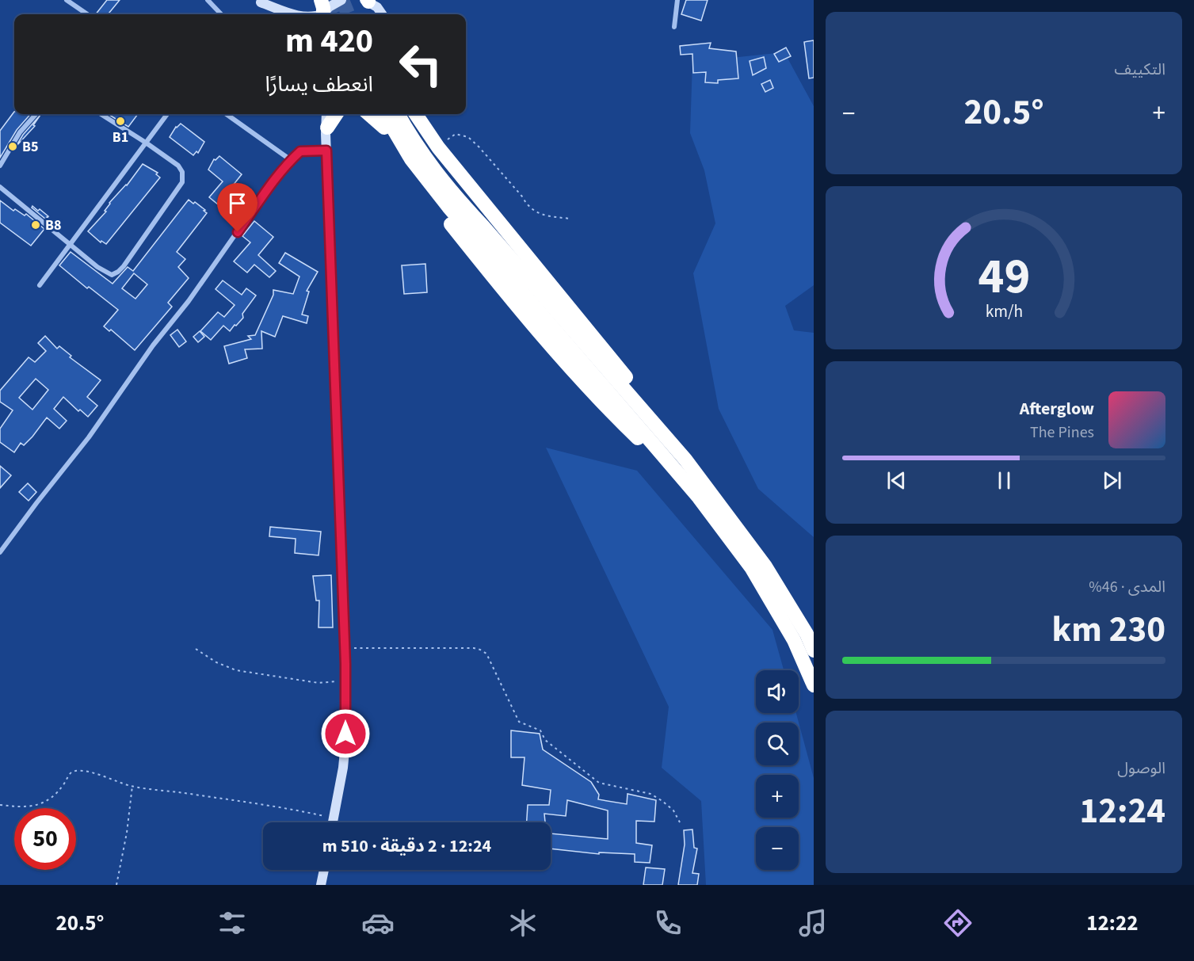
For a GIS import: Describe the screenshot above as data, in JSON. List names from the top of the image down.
{
  "places": ["B1", "B5", "B8"],
  "page": {
    "tile": [
      "التكييف",
      ["المدى · 46%", "230 km"],
      ["الوصول", "12:24"]
    ],
    "turn": ["420 m", "انعطف يسارًا"],
    "heat": ["−", "20.5°", "+"],
    "song": ["Afterglow", "The Pines"],
    "map_buttons": ["+", "−"],
    "limit": "50",
    "trip": "12:24 · 2 دقيقة · 510 m",
    "tabs": ["12:22", "20.5°"],
    "gauge": ["49", "km/h"]
  }
}
